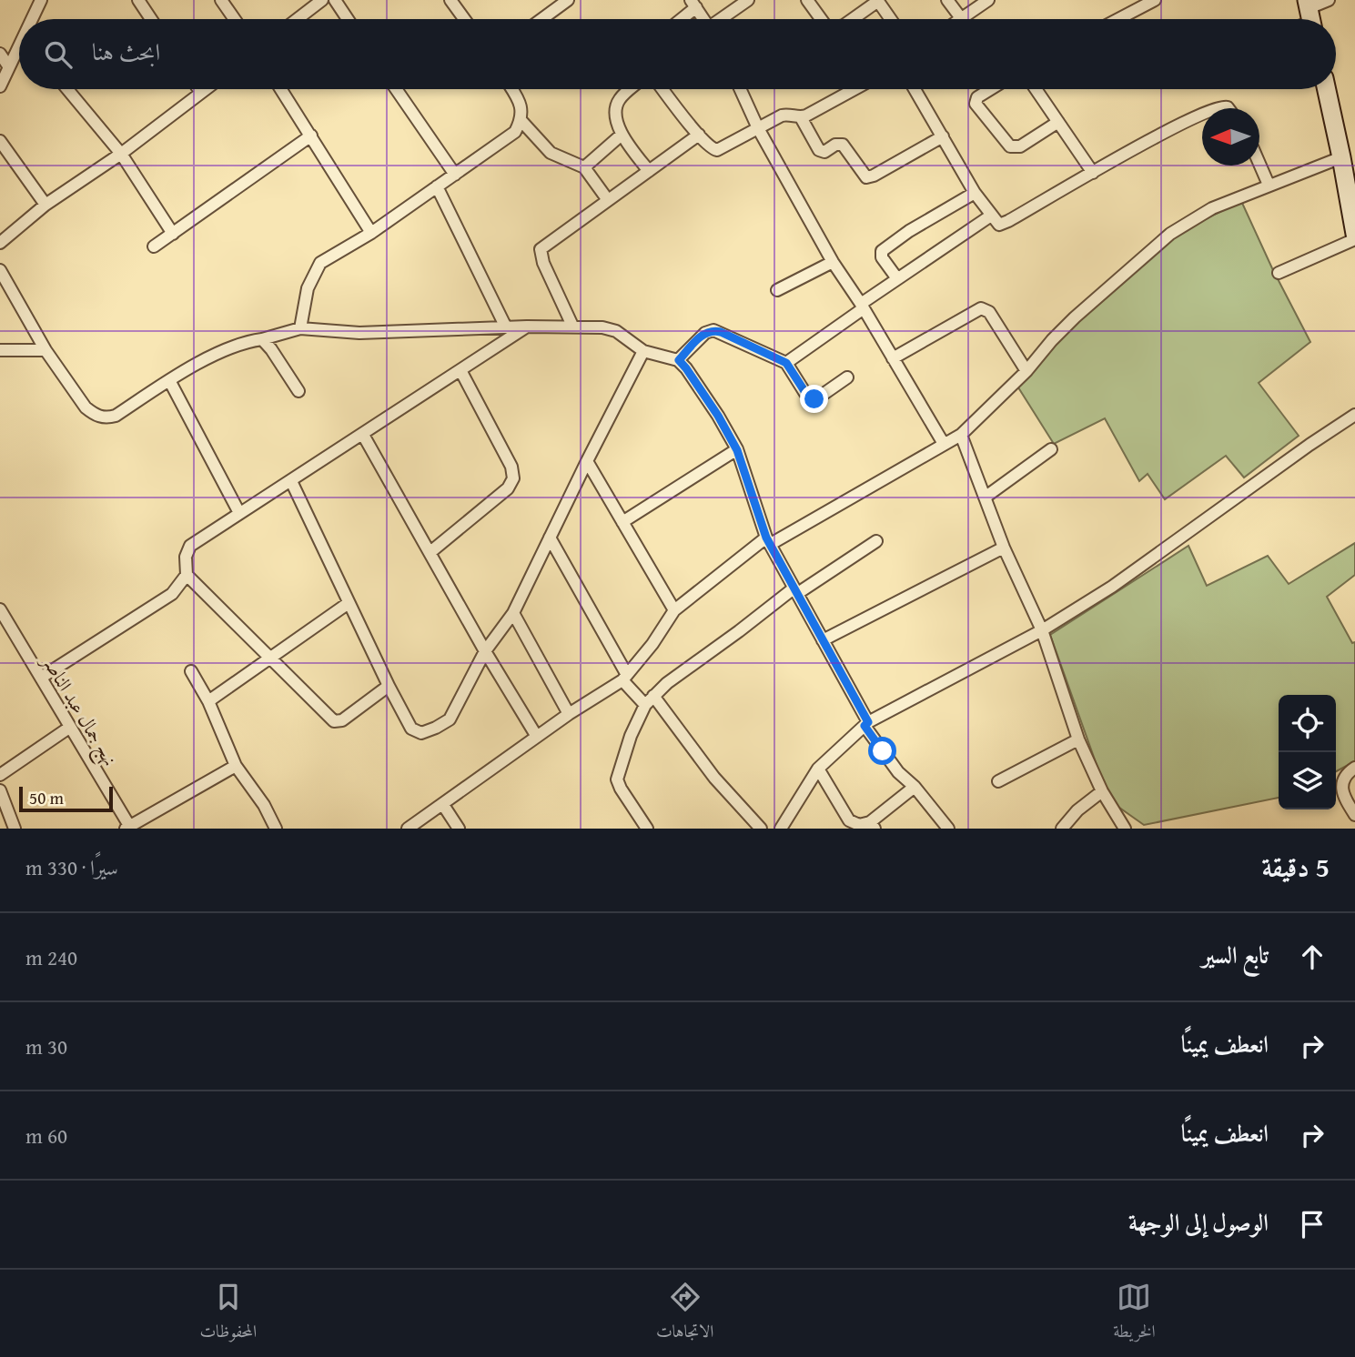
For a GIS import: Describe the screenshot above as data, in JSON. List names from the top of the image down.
{
  "streets": {
    "street": ["نهج جمال عبد الناصر"]
  },
  "scale_bar": "50 m",
  "north": "left",
  "page": {
    "search": "ابحث هنا",
    "scale": "50 m",
    "heading": ["5 دقيقة", "سيرًا · 330 m"],
    "list": [
      ["تابع السير", "240 m"],
      ["انعطف يمينًا", "30 m"],
      ["انعطف يمينًا", "60 m"],
      "الوصول إلى الوجهة"
    ],
    "nav": ["الخريطة", "الاتجاهات", "المحفوظات"]
  }
}
